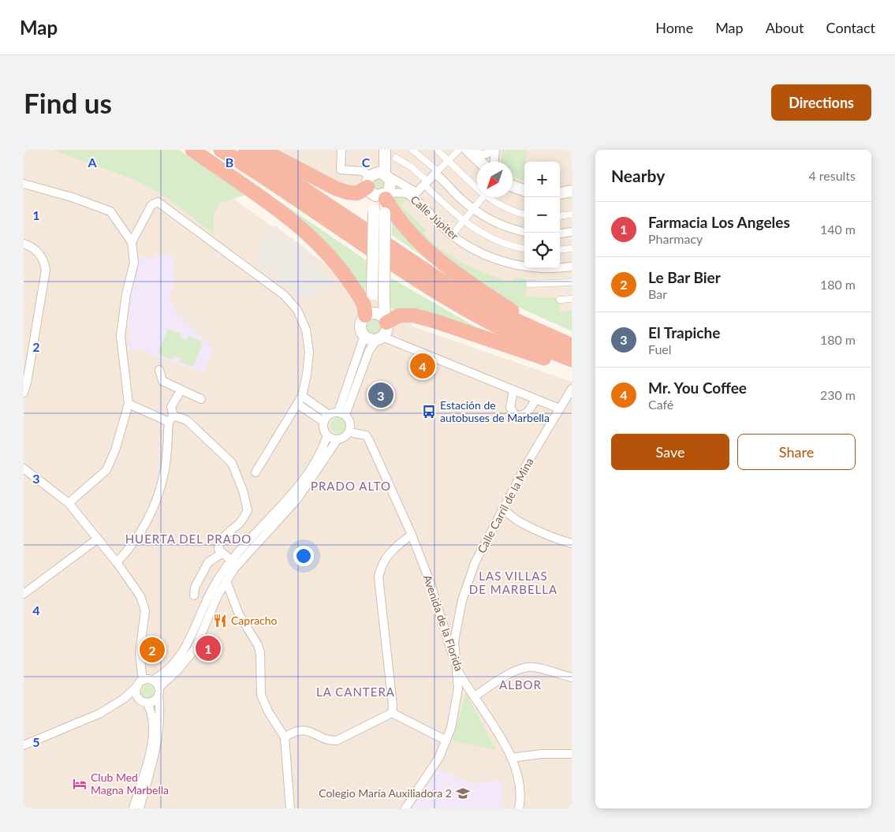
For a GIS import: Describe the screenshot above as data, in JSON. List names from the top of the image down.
{
  "streets": {
    "street": ["Calle Júpiter", "Calle Carril de la Mina", "Avenida de la Florida"]
  },
  "crossings": [
    ["Calle Carril de la Mina", "Avenida de la Florida"]
  ],
  "districts": [
    "PRADO ALTO",
    "HUERTA DEL PRADO",
    "LAS VILLAS DE MARBELLA",
    "ALBOR",
    "LA CANTERA"
  ],
  "places": {
    "bus stop": ["Estación de autobuses de Marbella"],
    "restaurant": ["Capracho"],
    "hotel": ["Club Med Magna Marbella"],
    "school or university": ["Colegio María Auxiliadora 2"]
  },
  "north": "bottom left",
  "page": {
    "header": "Map",
    "nav": [
      "Home",
      "Map",
      "About",
      "Contact"
    ],
    "buttons": [
      "Directions",
      ["Save", "Share"]
    ],
    "title": "Find us",
    "heading": ["Nearby", "4 results"],
    "map_buttons": ["+", "−"],
    "list": [
      {
        "mark": "1",
        "name": "Farmacia Los Angeles",
        "note": "Pharmacy",
        "value": "140 m"
      },
      {
        "mark": "2",
        "name": "Le Bar Bier",
        "note": "Bar",
        "value": "180 m"
      },
      {
        "mark": "3",
        "name": "El Trapiche",
        "note": "Fuel",
        "value": "180 m"
      },
      {
        "mark": "4",
        "name": "Mr. You Coffee",
        "note": "Café",
        "value": "230 m"
      }
    ],
    "pins": [
      "4",
      "3",
      "1",
      "2"
    ]
  },
  "grid": {
    "columns": ["A", "B", "C"],
    "rows": [
      "1",
      "2",
      "3",
      "4",
      "5"
    ]
  }
}
